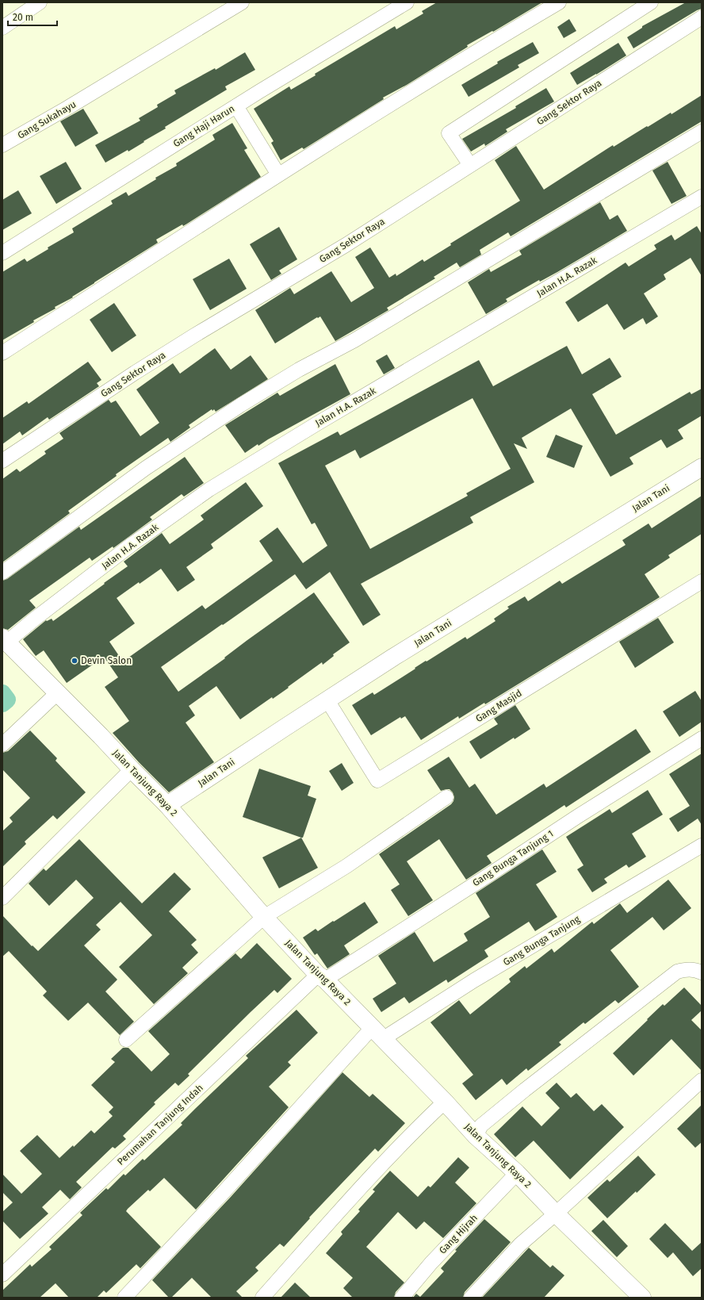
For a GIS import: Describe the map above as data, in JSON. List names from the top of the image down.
{
  "streets": {
    "street": [
      "Gang Sektor Raya",
      "Gang Sukahayu",
      "Gang Haji Harun",
      "Jalan H.A. Razak",
      "Jalan Tani",
      "Gang Masjid",
      "Jalan Tanjung Raya 2",
      "Gang Bunga Tanjung 1",
      "Gang Bunga Tanjung",
      "Perumahan Tanjung Indah",
      "Gang Hijrah"
    ]
  },
  "crossings": [
    ["Jalan H.A. Razak", "Jalan Tanjung Raya 2"],
    ["Jalan Tani", "Gang Masjid"],
    ["Jalan Tani", "Jalan Tanjung Raya 2"],
    ["Jalan Tanjung Raya 2", "Gang Bunga Tanjung 1"],
    ["Jalan Tanjung Raya 2", "Gang Bunga Tanjung"],
    ["Jalan Tanjung Raya 2", "Perumahan Tanjung Indah"],
    ["Jalan Tanjung Raya 2", "Gang Hijrah"],
    ["Gang Bunga Tanjung 1", "Perumahan Tanjung Indah"]
  ],
  "places": ["Devin Salon"],
  "scale_bar": "20 m"
}
